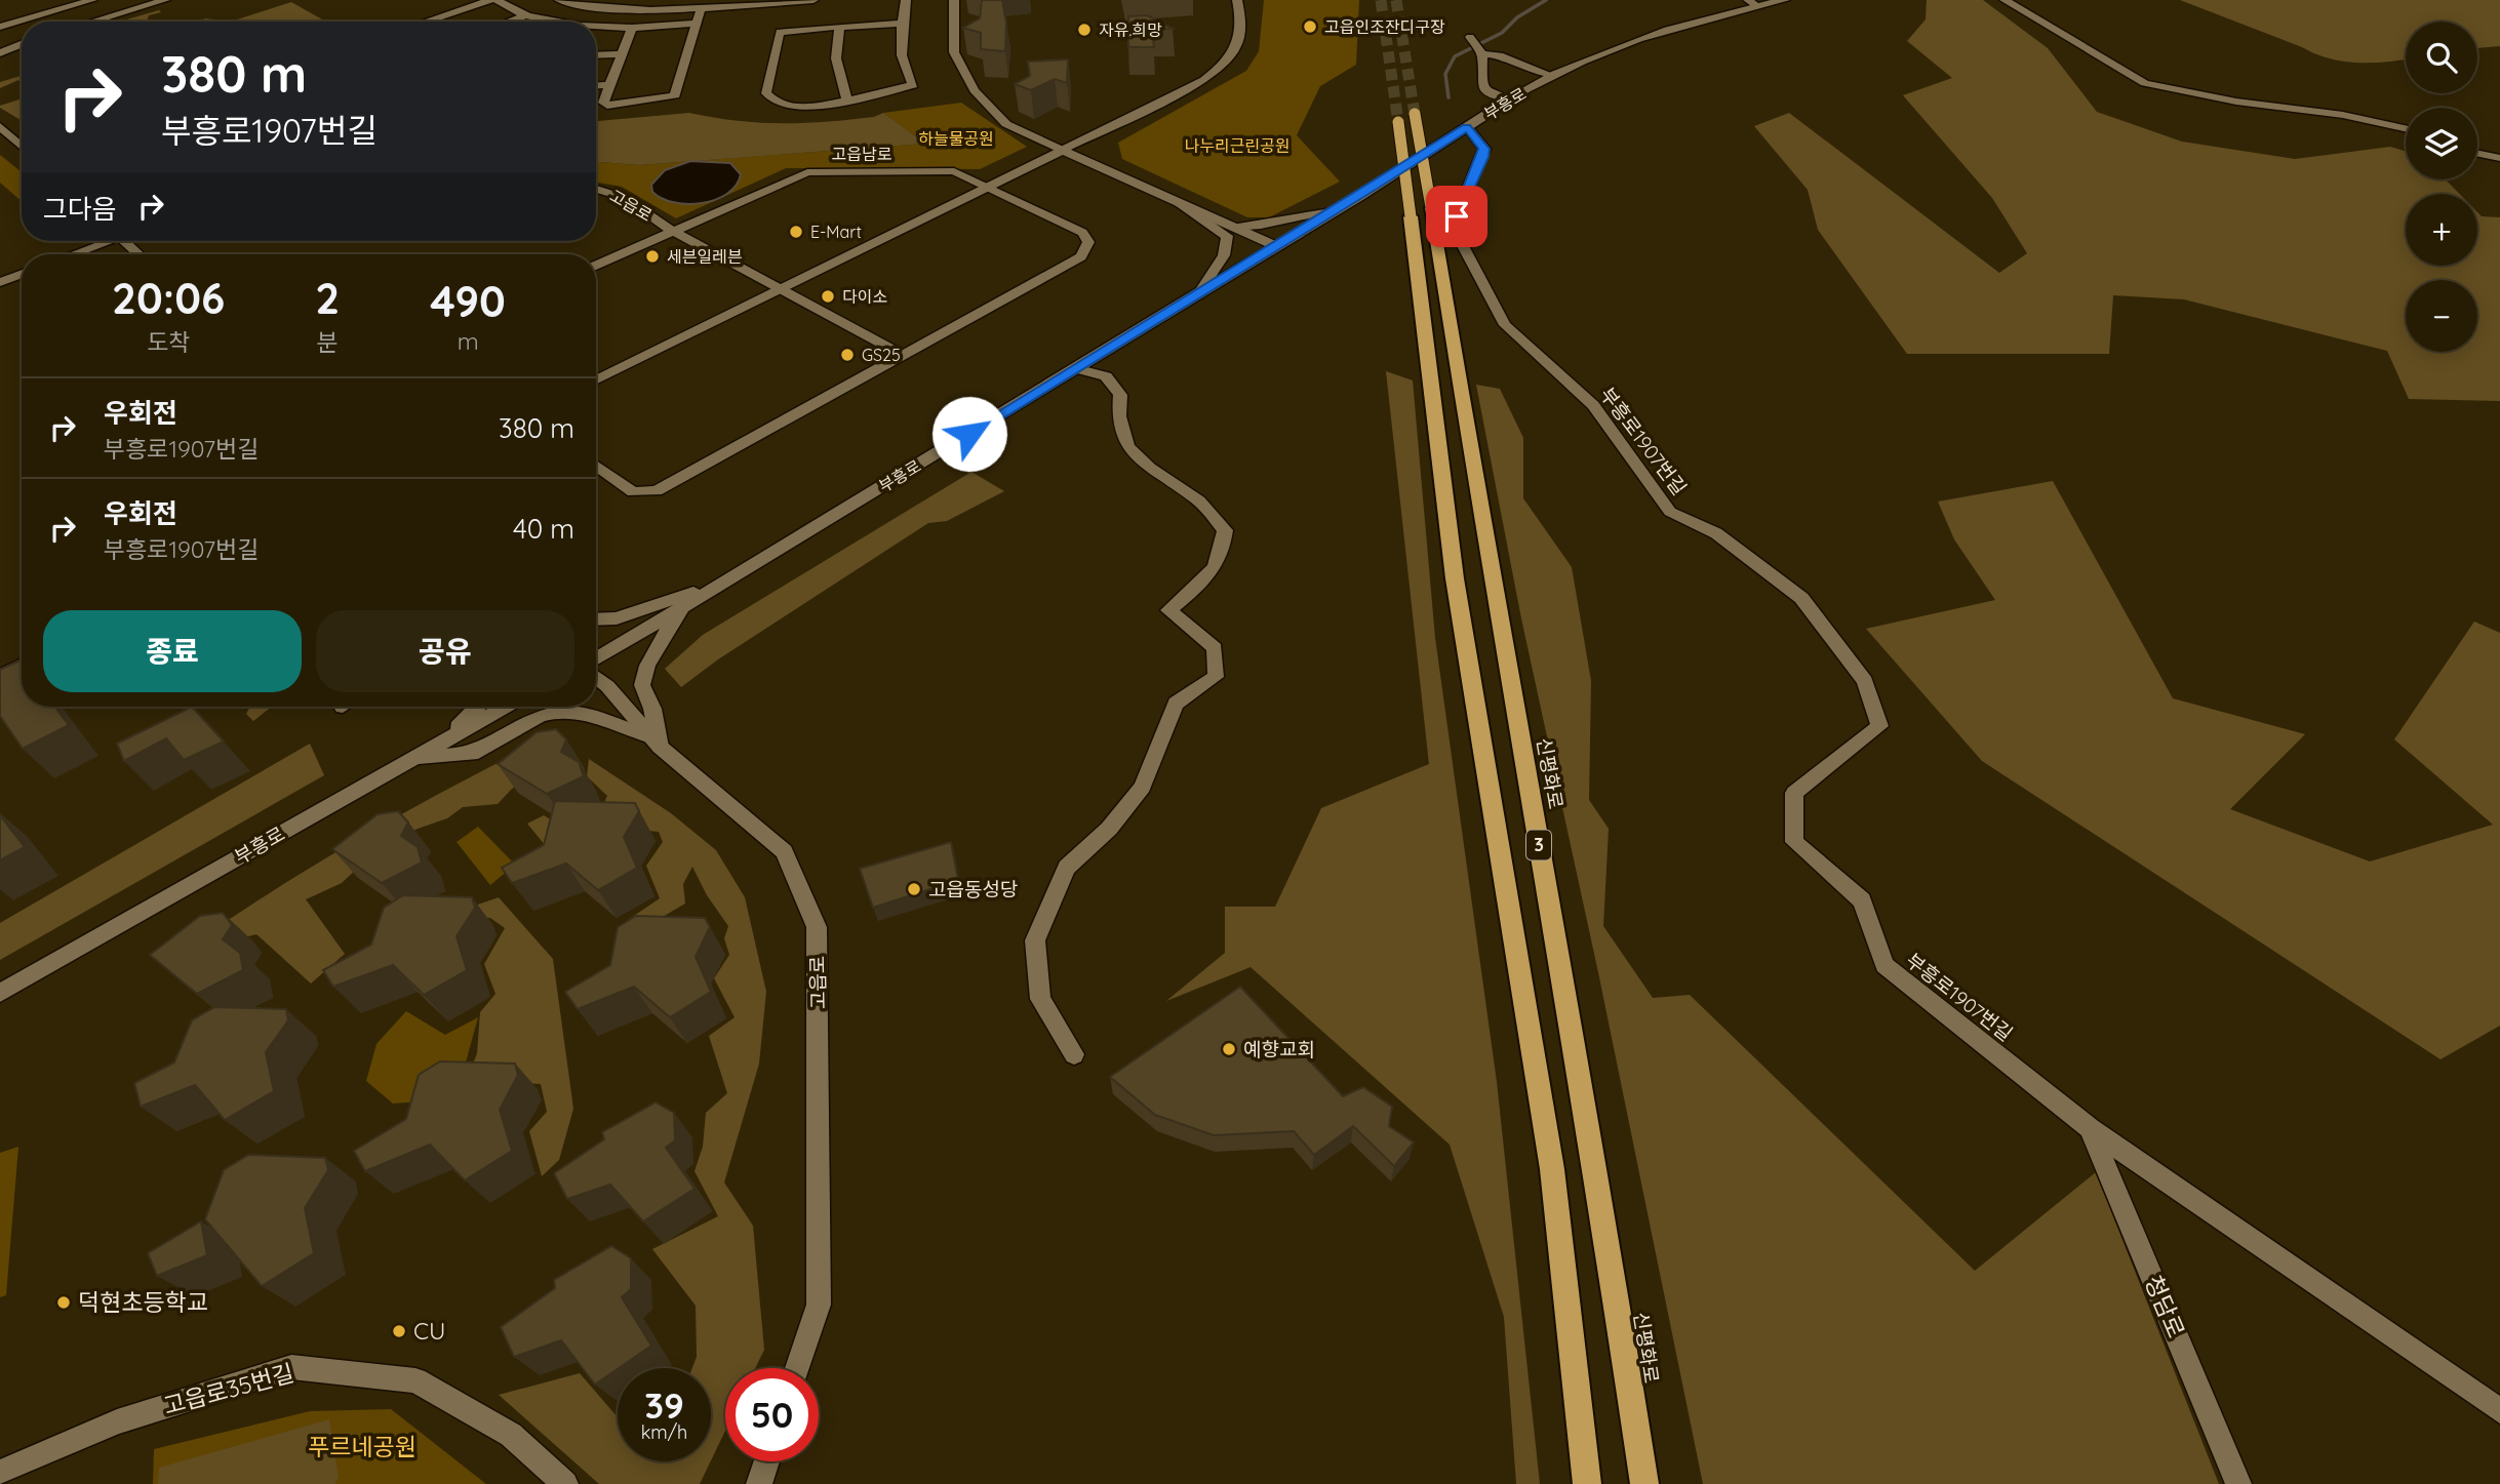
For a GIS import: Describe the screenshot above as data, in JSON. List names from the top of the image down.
{
  "streets": {
    "highway": ["신평화로", "3"],
    "street": [
      "부흥로",
      "고읍남로",
      "고읍로",
      "부흥로1907번길",
      "청담로",
      "고읍로35번길"
    ]
  },
  "crossings": [
    ["부흥로", "부흥로1907번길"],
    ["고읍남로", "고읍로"],
    ["부흥로1907번길", "청담로"]
  ],
  "parks": ["하늘물공원", "나누리근린공원", "푸르네공원"],
  "places": [
    "고읍인조잔디구장",
    "자유.희망",
    "E-Mart",
    "세븐일레븐",
    "다이소",
    "GS25",
    "고읍동성당",
    "예향교회",
    "덕현초등학교",
    "CU"
  ],
  "page": {
    "map_buttons": ["+", "−"],
    "turn": ["380 m", "부흥로1907번길"],
    "then": "그다음",
    "eta": [
      "20:06",
      "도착",
      "2",
      "분",
      "490",
      "m"
    ],
    "list": [
      {
        "name": "우회전",
        "note": "부흥로1907번길",
        "value": "380 m"
      },
      {
        "name": "우회전",
        "note": "부흥로1907번길",
        "value": "40 m"
      }
    ],
    "buttons": ["종료", "공유"],
    "speed": "39 km/h",
    "limit": "50"
  }
}
